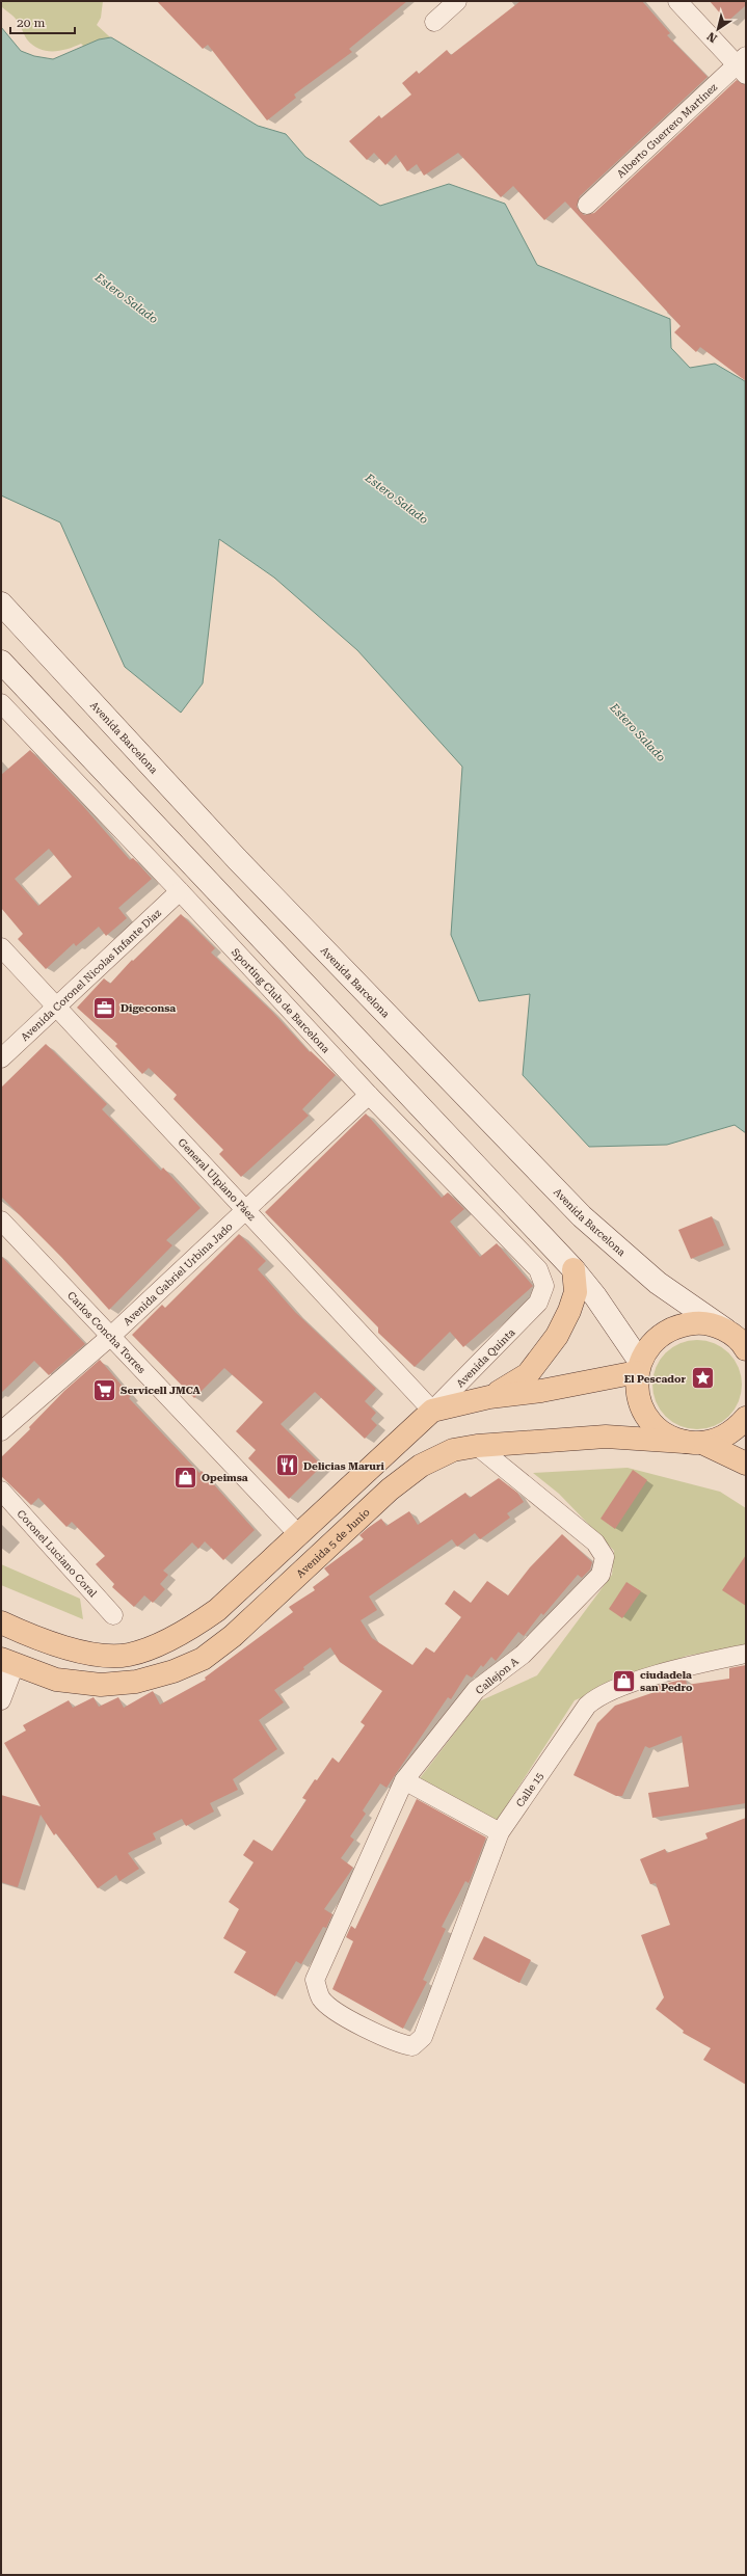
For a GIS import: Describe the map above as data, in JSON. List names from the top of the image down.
{
  "streets": {
    "main road": ["Avenida Barcelona", "Avenida 5 de Junio"],
    "street": [
      "Alberto Guerrero Martínez",
      "Avenida Coronel Nicolas Infante Diaz",
      "Sporting Club de Barcelona",
      "General Ulpiano Páez",
      "Avenida Gabriel Urbina Jado",
      "Carlos Concha Torres",
      "Avenida Quinta",
      "Coronel Luciano Coral",
      "Callejon A",
      "Calle 15"
    ]
  },
  "crossings": [
    ["Avenida Coronel Nicolas Infante Diaz", "Sporting Club de Barcelona"],
    ["Avenida Coronel Nicolas Infante Diaz", "General Ulpiano Páez"],
    ["Sporting Club de Barcelona", "Avenida Gabriel Urbina Jado"],
    ["Sporting Club de Barcelona", "Avenida Quinta"],
    ["General Ulpiano Páez", "Avenida Gabriel Urbina Jado"],
    ["General Ulpiano Páez", "Avenida Quinta"],
    ["Avenida Gabriel Urbina Jado", "Carlos Concha Torres"],
    ["Avenida 5 de Junio", "Callejon A"],
    ["Callejon A", "Calle 15"]
  ],
  "water": ["Estero Salado"],
  "places": {
    "office": ["Digeconsa"],
    "place": ["El Pescador"],
    "supermarket": ["Servicell JMCA"],
    "restaurant": ["Delicias Maruri"],
    "shop": ["Opeimsa", "ciudadela san Pedro"]
  },
  "scale_bar": "20 m",
  "north": "bottom left"
}
